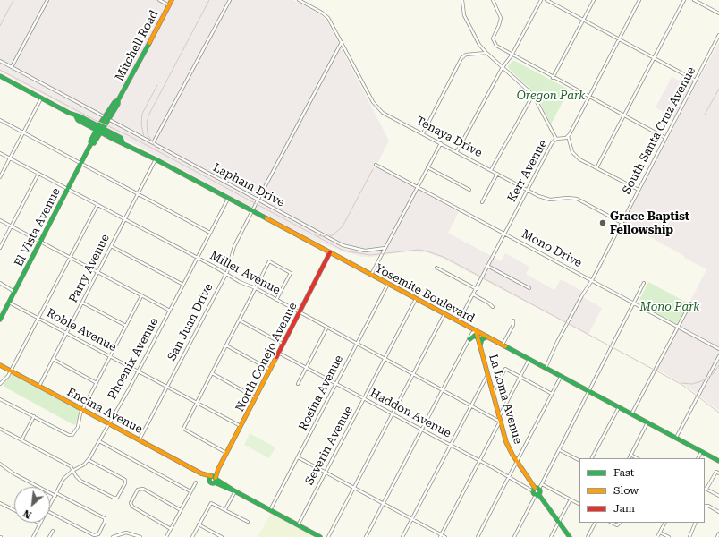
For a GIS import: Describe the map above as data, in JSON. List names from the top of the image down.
{
  "streets": {
    "main road": [
      "Mitchell Road",
      "El Vista Avenue",
      "Yosemite Boulevard",
      "North Conejo Avenue",
      "La Loma Avenue",
      "Encina Avenue"
    ],
    "street": [
      "South Santa Cruz Avenue",
      "Tenaya Drive",
      "Kerr Avenue",
      "Lapham Drive",
      "Mono Drive",
      "Parry Avenue",
      "Miller Avenue",
      "San Juan Drive",
      "Roble Avenue",
      "Phoenix Avenue",
      "Rosina Avenue",
      "Haddon Avenue",
      "Severin Avenue"
    ]
  },
  "crossings": [
    ["Mitchell Road", "Lapham Drive"],
    ["Mitchell Road", "El Vista Avenue"],
    ["Mitchell Road", "Yosemite Boulevard"],
    ["South Santa Cruz Avenue", "Tenaya Drive"],
    ["South Santa Cruz Avenue", "Mono Drive"],
    ["South Santa Cruz Avenue", "Yosemite Boulevard"],
    ["Tenaya Drive", "Kerr Avenue"],
    ["Tenaya Drive", "San Juan Drive"],
    ["Kerr Avenue", "Mono Drive"],
    ["Kerr Avenue", "Yosemite Boulevard"],
    ["Lapham Drive", "San Juan Drive"],
    ["El Vista Avenue", "Miller Avenue"],
    ["El Vista Avenue", "Yosemite Boulevard"],
    ["El Vista Avenue", "Roble Avenue"],
    ["Parry Avenue", "Miller Avenue"],
    ["Parry Avenue", "Yosemite Boulevard"],
    ["Parry Avenue", "Roble Avenue"],
    ["Parry Avenue", "Encina Avenue"],
    ["Miller Avenue", "San Juan Drive"],
    ["Miller Avenue", "North Conejo Avenue"],
    ["Miller Avenue", "Phoenix Avenue"],
    ["Miller Avenue", "Rosina Avenue"],
    ["Miller Avenue", "La Loma Avenue"],
    ["Miller Avenue", "Severin Avenue"],
    ["Yosemite Boulevard", "San Juan Drive"],
    ["Yosemite Boulevard", "North Conejo Avenue"],
    ["Yosemite Boulevard", "Phoenix Avenue"],
    ["Yosemite Boulevard", "Rosina Avenue"],
    ["Yosemite Boulevard", "La Loma Avenue"],
    ["Yosemite Boulevard", "Severin Avenue"],
    ["San Juan Drive", "Roble Avenue"],
    ["San Juan Drive", "Encina Avenue"],
    ["Roble Avenue", "North Conejo Avenue"],
    ["Roble Avenue", "Phoenix Avenue"],
    ["North Conejo Avenue", "Encina Avenue"],
    ["North Conejo Avenue", "Haddon Avenue"],
    ["Phoenix Avenue", "Encina Avenue"],
    ["Rosina Avenue", "Encina Avenue"],
    ["Rosina Avenue", "Haddon Avenue"],
    ["La Loma Avenue", "Haddon Avenue"],
    ["Encina Avenue", "Severin Avenue"],
    ["Haddon Avenue", "Severin Avenue"]
  ],
  "parks": ["Oregon Park", "Mono Park"],
  "places": ["Grace Baptist Fellowship"],
  "legend": ["Fast", "Slow", "Jam"],
  "north": "bottom left"
}
